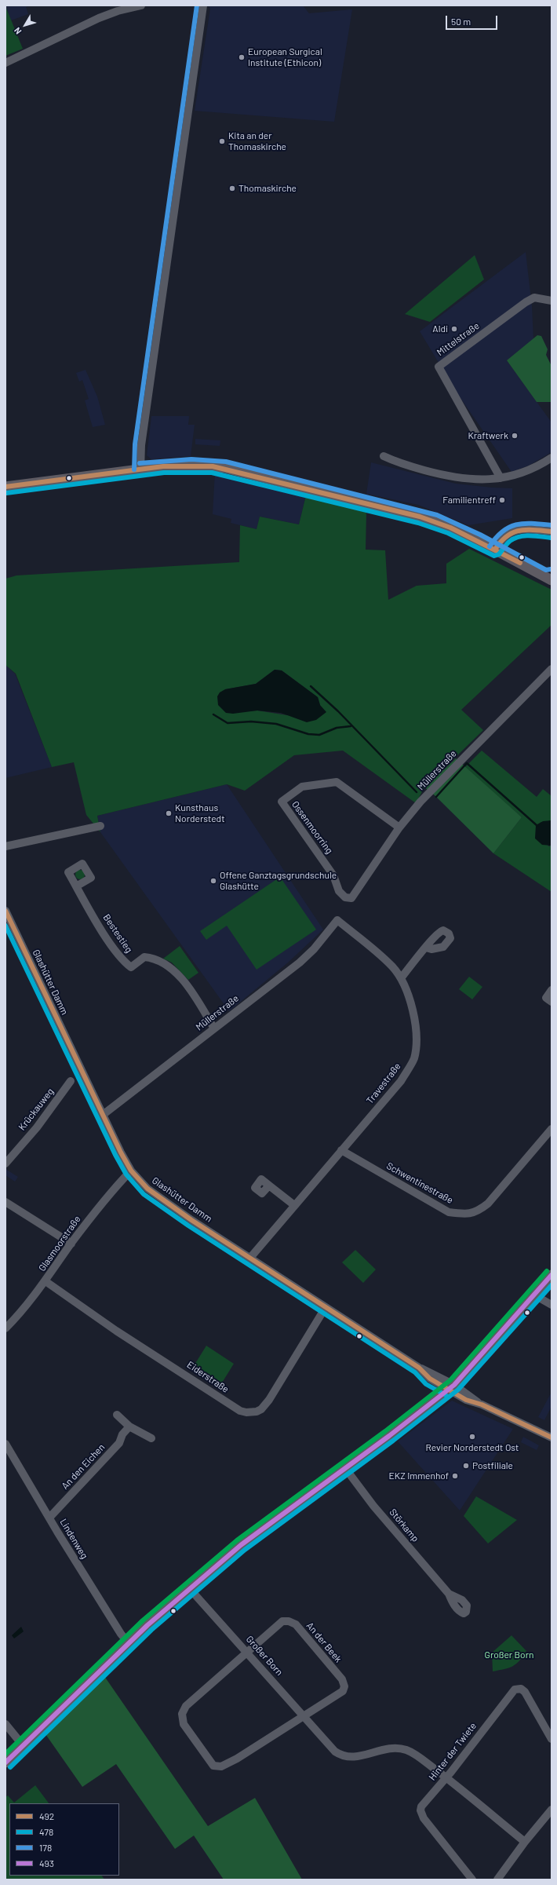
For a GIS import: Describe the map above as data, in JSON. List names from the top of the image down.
{
  "streets": {
    "street": [
      "Mittelstraße",
      "Müllerstraße",
      "Ossenmoorring",
      "Bestestieg",
      "Glashütter Damm",
      "Travestraße",
      "Krückauweg",
      "Schwentinestraße",
      "Glasmoorstraße",
      "Eiderstraße",
      "An den Eichen",
      "Störkamp",
      "Lindenweg",
      "An der Beek",
      "Großer Born",
      "Hinter der Twiete"
    ]
  },
  "crossings": [
    ["Müllerstraße", "Ossenmoorring"],
    ["Müllerstraße", "Bestestieg"],
    ["Müllerstraße", "Glashütter Damm"],
    ["Müllerstraße", "Travestraße"],
    ["Glashütter Damm", "Travestraße"],
    ["Glashütter Damm", "Glasmoorstraße"],
    ["Glashütter Damm", "Eiderstraße"],
    ["Travestraße", "Schwentinestraße"],
    ["Glasmoorstraße", "Eiderstraße"],
    ["An den Eichen", "Lindenweg"],
    ["An der Beek", "Großer Born"],
    ["Großer Born", "Hinter der Twiete"]
  ],
  "parks": ["Großer Born"],
  "places": [
    "European Surgical Institute (Ethicon)",
    "Kita an der Thomaskirche",
    "Thomaskirche",
    "Aldi",
    "Kraftwerk",
    "Familientreff",
    "Kunsthaus Norderstedt",
    "Offene Ganztagsgrundschule Glashütte",
    "Revier Norderstedt Ost",
    "Postfiliale",
    "EKZ Immenhof"
  ],
  "lines": [
    "transit line 178",
    "transit line 492",
    "transit line 478",
    "transit line 493"
  ],
  "legend": [
    "492",
    "478",
    "178",
    "493"
  ],
  "scale_bar": "50 m",
  "north": "bottom left"
}
